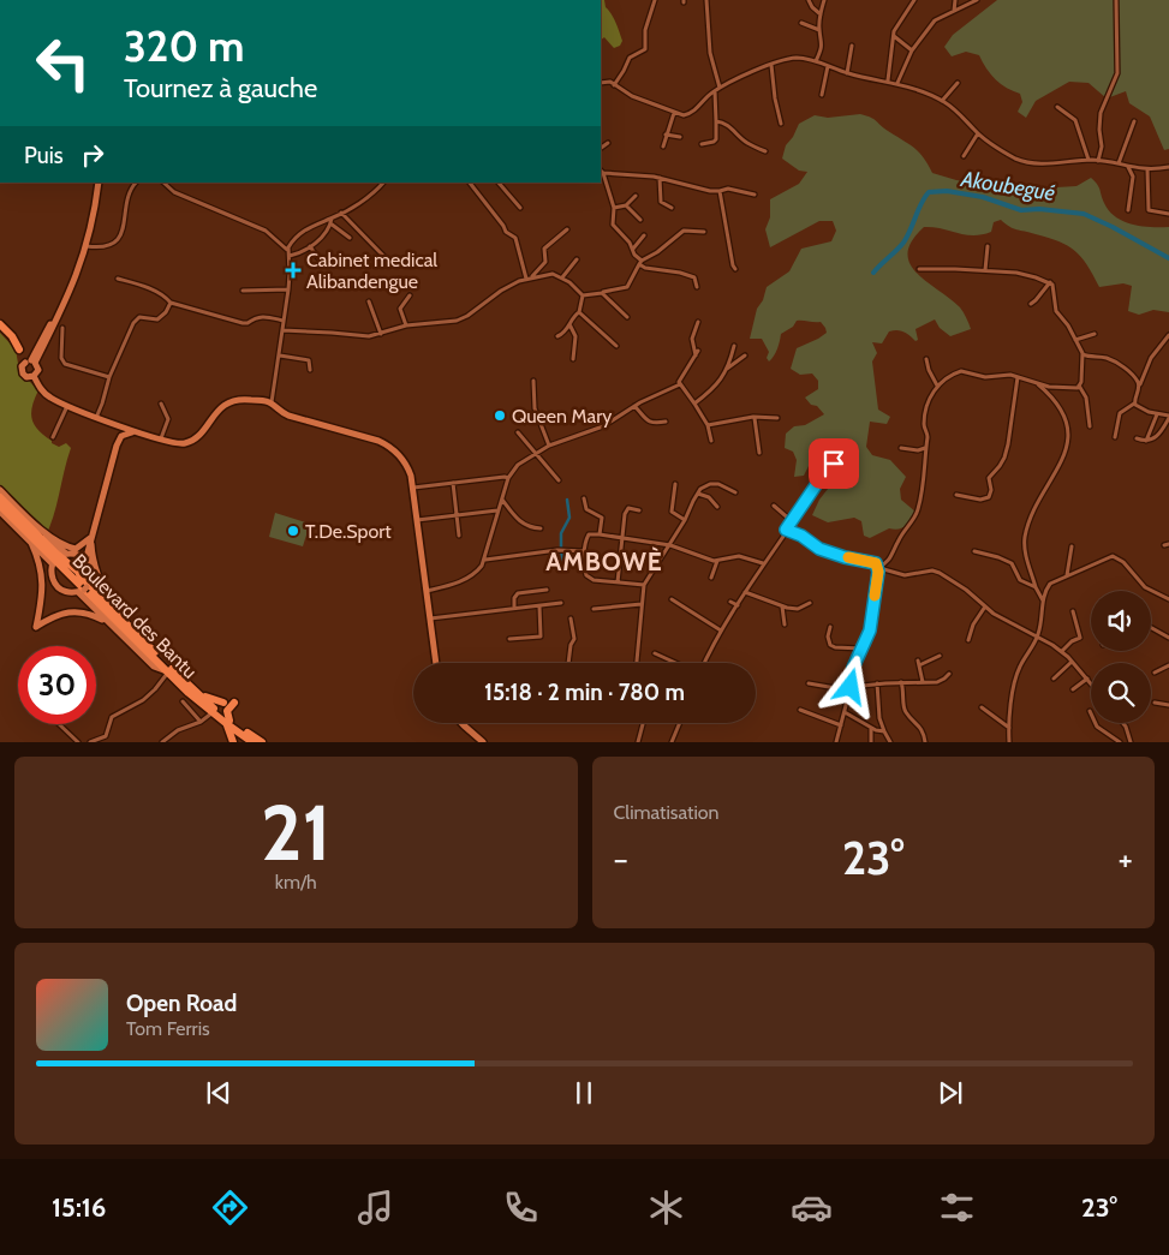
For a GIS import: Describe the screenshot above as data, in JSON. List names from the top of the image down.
{
  "streets": {
    "highway": ["Boulevard des Bantu"]
  },
  "districts": ["AMBOWÈ"],
  "water": ["Akoubegué"],
  "places": {
    "health": ["Cabinet medical Alibandengue"],
    "other": ["Queen Mary", "T.De.Sport"]
  },
  "page": {
    "turn": ["320 m", "Tournez à gauche"],
    "then": "Puis",
    "limit": "30",
    "trip": "15:18 · 2 min · 780 m",
    "tile": [
      ["21", "km/h"],
      "Climatisation"
    ],
    "heat": ["−", "23°", "+"],
    "song": ["Open Road", "Tom Ferris"],
    "tabs": ["15:16", "23°"]
  }
}
